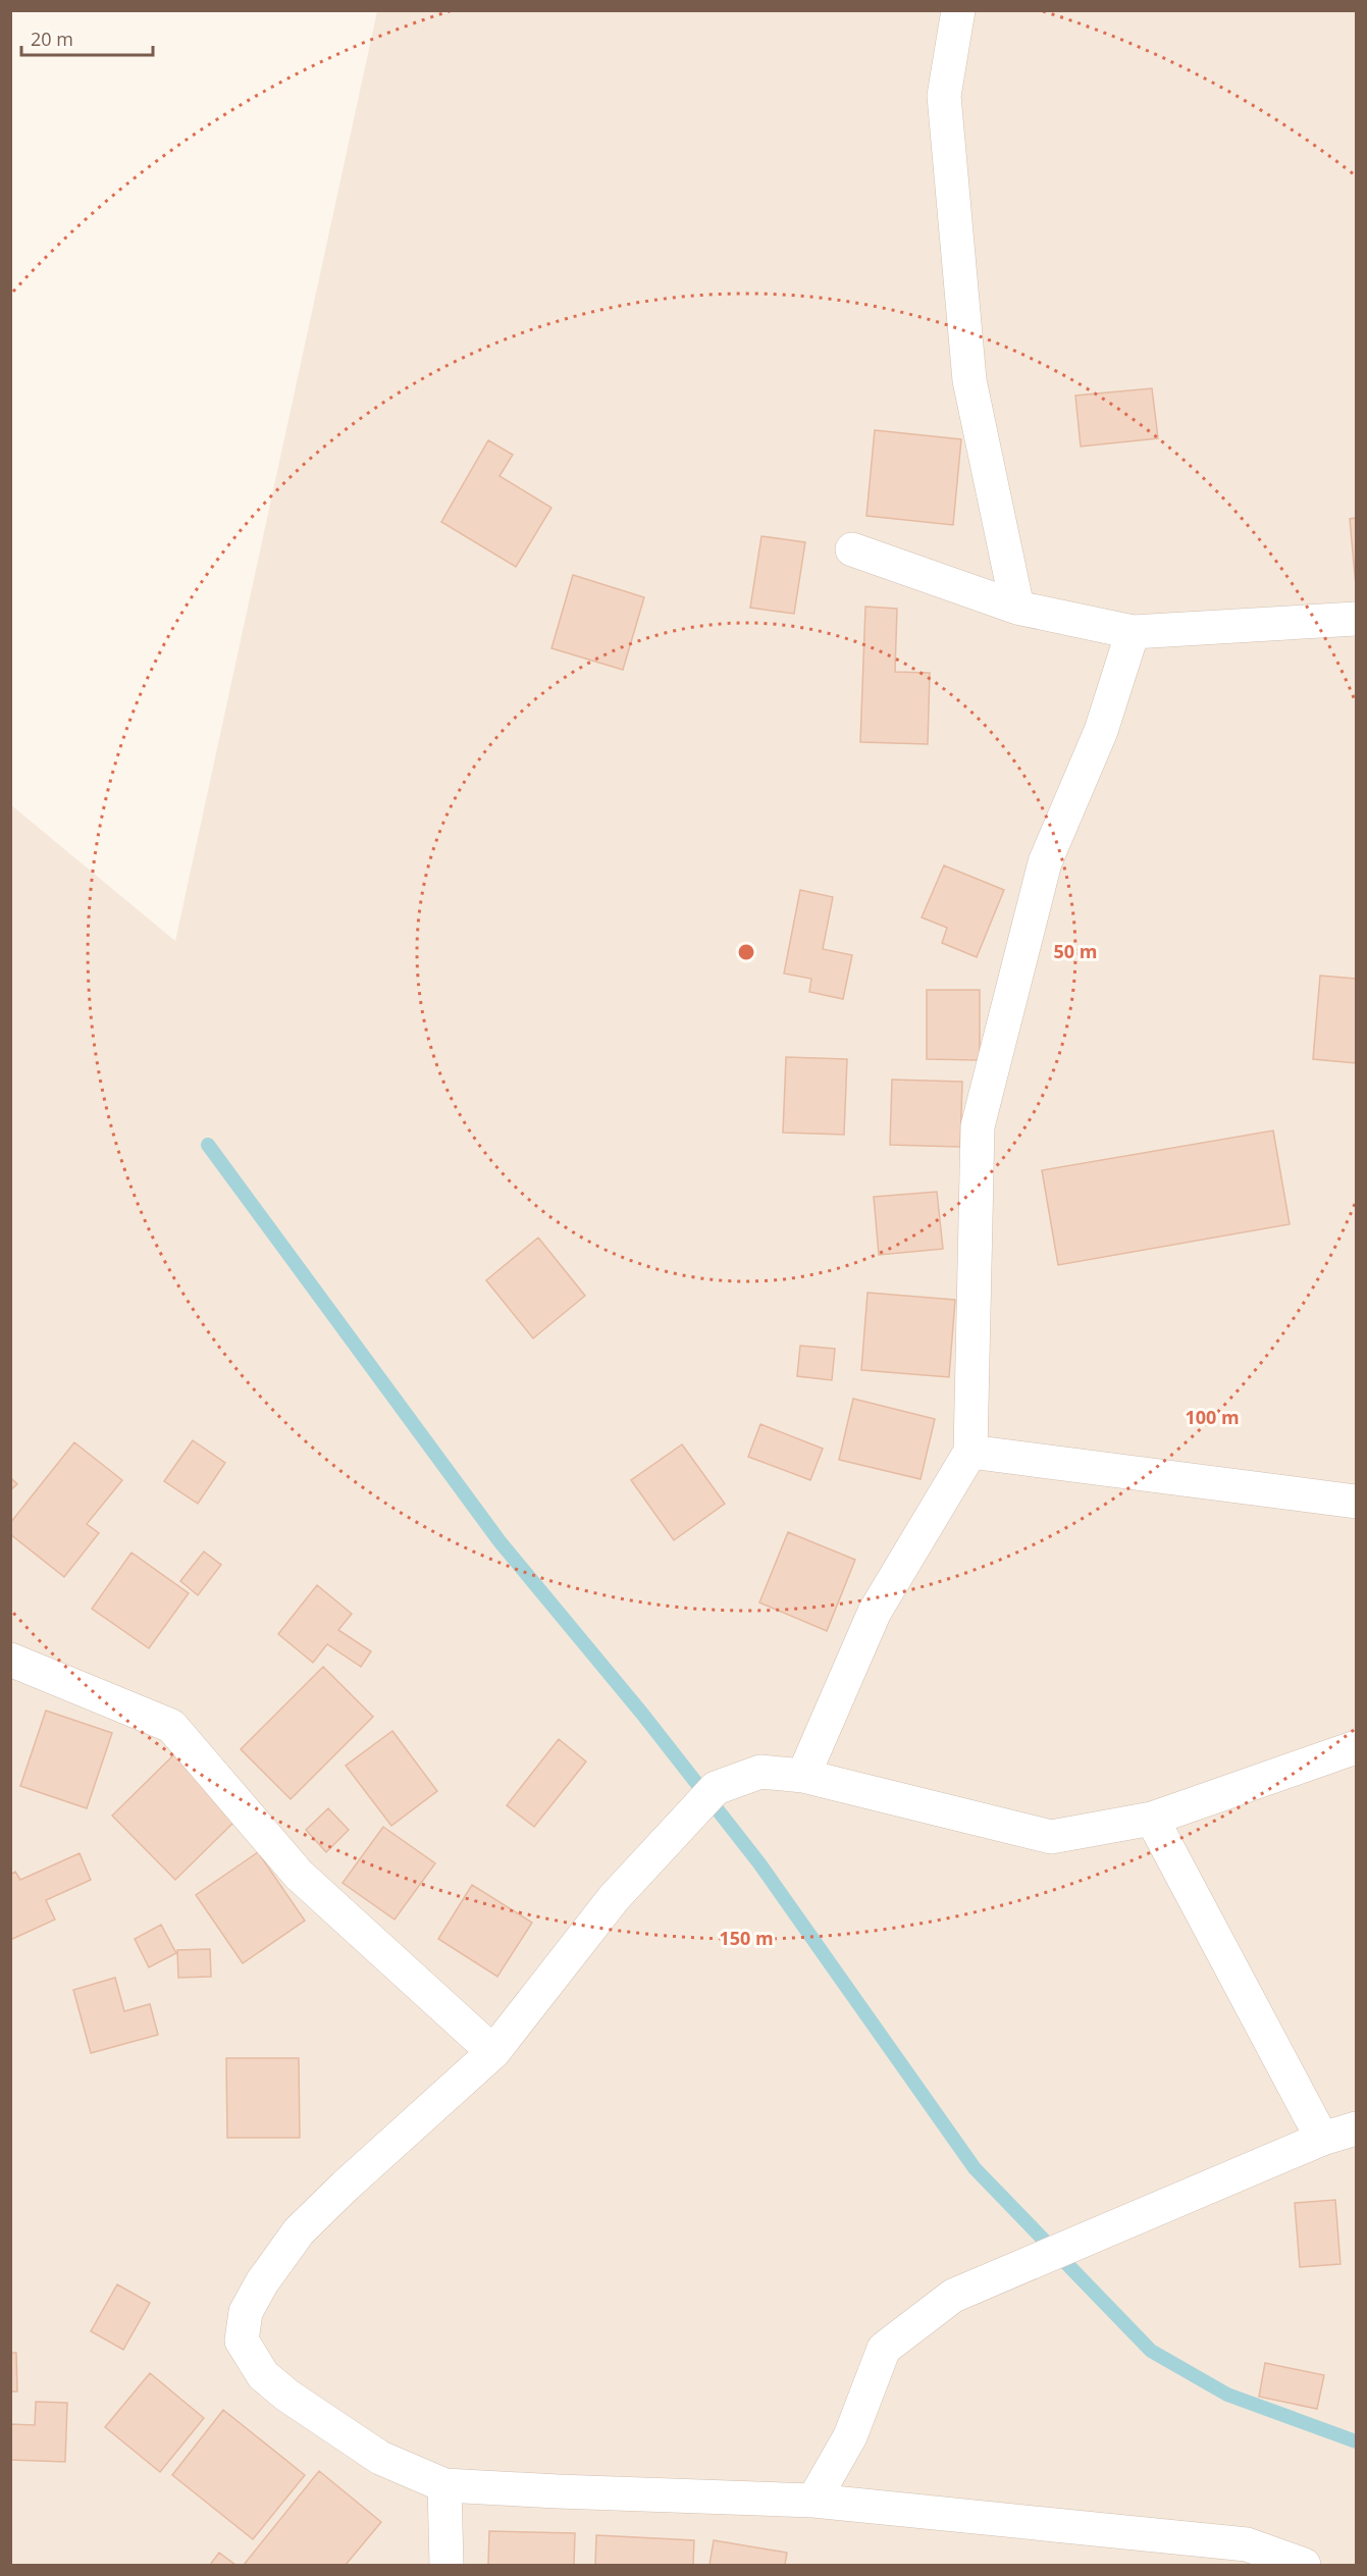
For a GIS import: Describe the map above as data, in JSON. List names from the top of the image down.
{
  "scale_bar": "20 m",
  "rings": ["50 m", "100 m", "150 m"]
}
